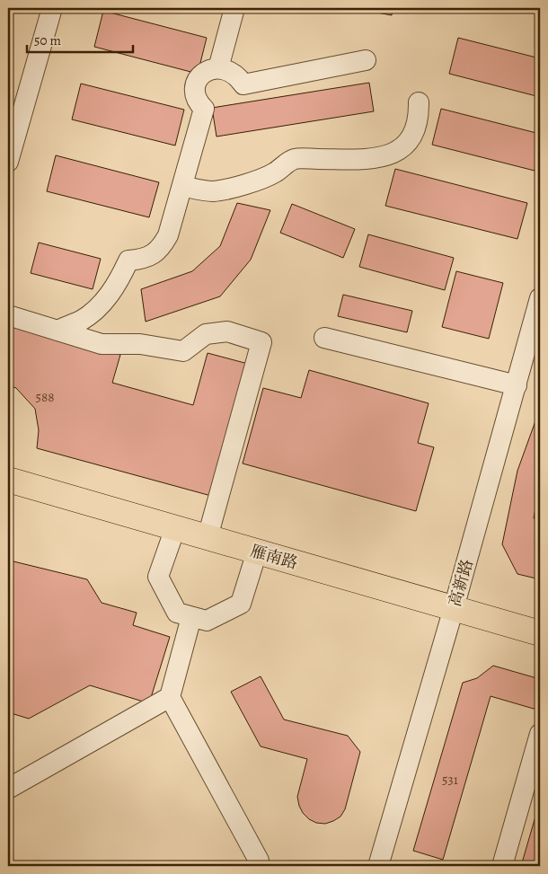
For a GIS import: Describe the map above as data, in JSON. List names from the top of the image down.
{
  "streets": {
    "main road": ["雁南路"],
    "street": ["高新路"]
  },
  "crossings": [
    ["雁南路", "高新路"]
  ],
  "house_numbers": ["588", "531"],
  "scale_bar": "50 m"
}
